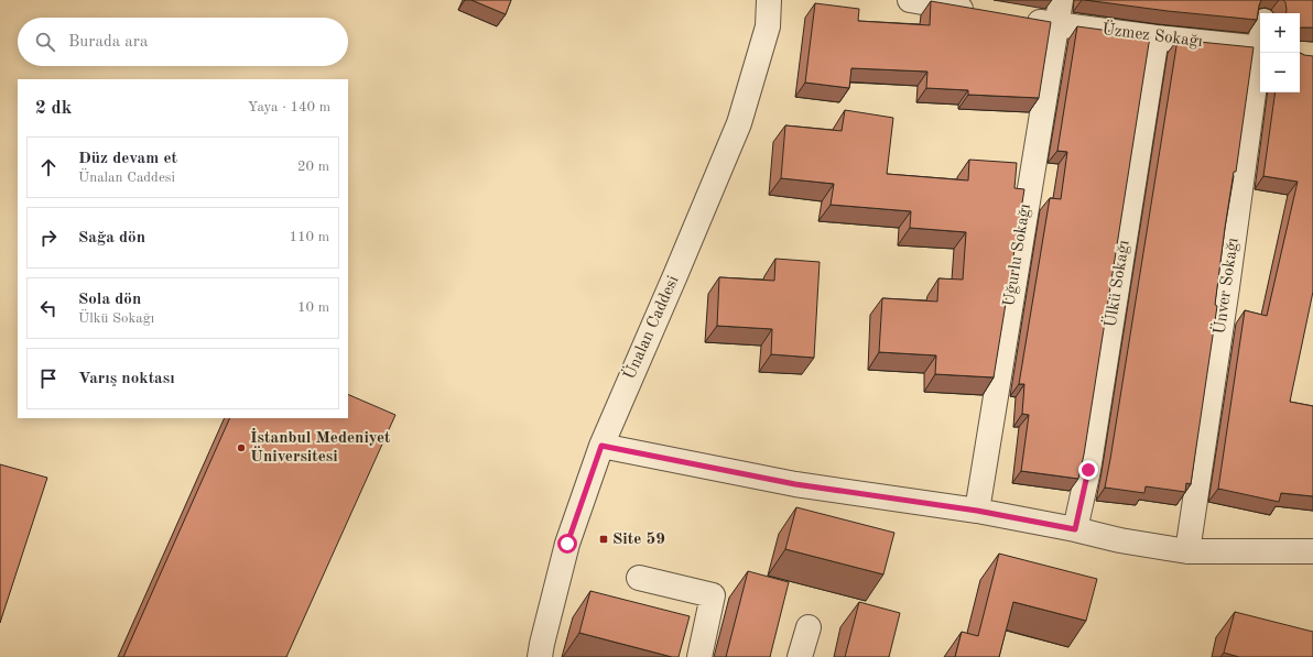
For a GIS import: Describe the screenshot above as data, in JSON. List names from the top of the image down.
{
  "streets": {
    "street": [
      "Üzmez Sokağı",
      "Uğurlu Sokağı",
      "Ülkü Sokağı",
      "Ünver Sokağı",
      "Ünalan Caddesi"
    ]
  },
  "crossings": [
    ["Üzmez Sokağı", "Uğurlu Sokağı"],
    ["Üzmez Sokağı", "Ülkü Sokağı"]
  ],
  "places": {
    "other": ["İstanbul Medeniyet Üniversitesi"],
    "transit": ["Site 59"]
  },
  "page": {
    "map_buttons": ["+", "−"],
    "search": "Burada ara",
    "heading": ["2 dk", "Yaya · 140 m"],
    "list": [
      ["Düz devam et", "Ünalan Caddesi", "20 m"],
      ["Sağa dön", "110 m"],
      ["Sola dön", "Ülkü Sokağı", "10 m"],
      "Varış noktası"
    ]
  }
}
